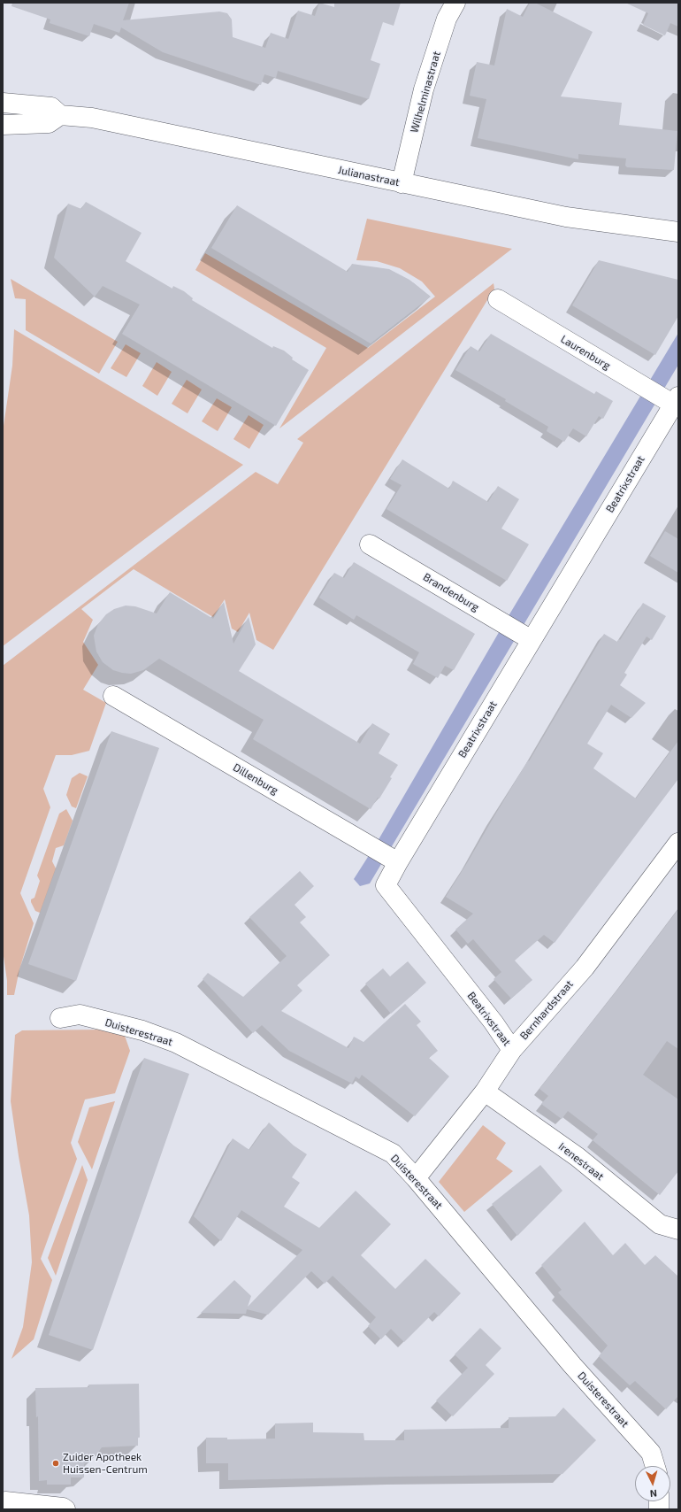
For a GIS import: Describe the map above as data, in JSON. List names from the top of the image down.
{
  "streets": {
    "street": [
      "Wilhelminastraat",
      "Julianastraat",
      "Laurenburg",
      "Beatrixstraat",
      "Brandenburg",
      "Dillenburg",
      "Bernhardstraat",
      "Duisterestraat",
      "Irenestraat"
    ]
  },
  "crossings": [
    ["Wilhelminastraat", "Julianastraat"],
    ["Laurenburg", "Beatrixstraat"],
    ["Beatrixstraat", "Brandenburg"],
    ["Beatrixstraat", "Dillenburg"],
    ["Beatrixstraat", "Bernhardstraat"],
    ["Bernhardstraat", "Duisterestraat"],
    ["Bernhardstraat", "Irenestraat"]
  ],
  "places": ["Zuider Apotheek Huissen-Centrum"],
  "north": "bottom"
}
